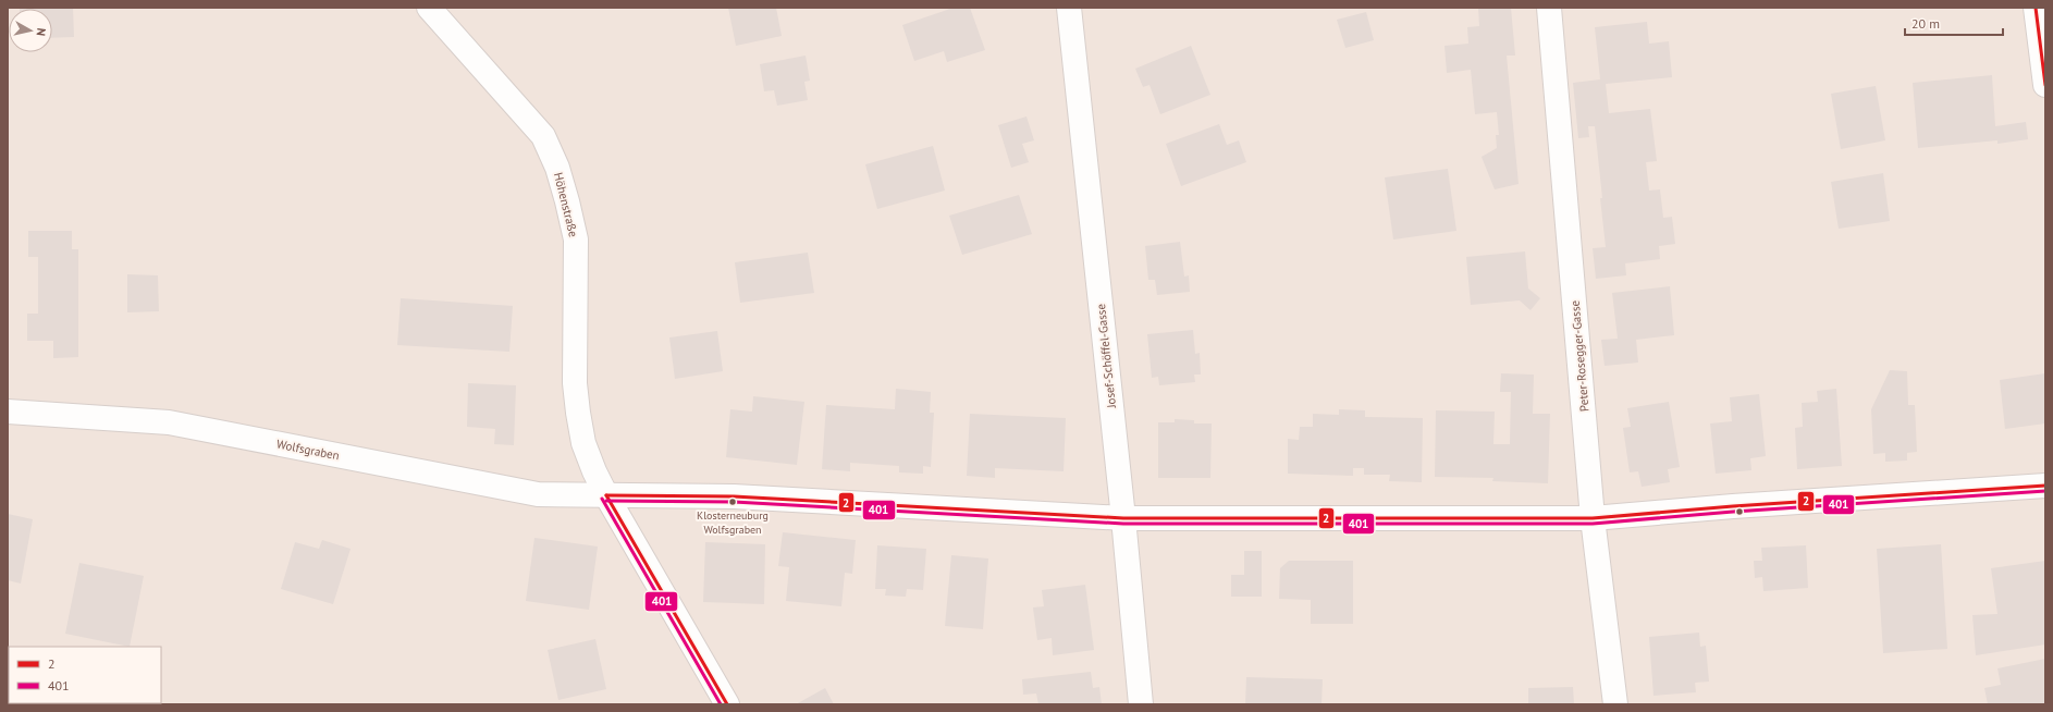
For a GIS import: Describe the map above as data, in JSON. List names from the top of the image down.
{
  "streets": {
    "street": [
      "Höhenstraße",
      "Josef-Schöffel-Gasse",
      "Peter-Rosegger-Gasse",
      "Wolfsgraben"
    ]
  },
  "crossings": [
    ["Höhenstraße", "Wolfsgraben"],
    ["Josef-Schöffel-Gasse", "Wolfsgraben"],
    ["Peter-Rosegger-Gasse", "Wolfsgraben"]
  ],
  "places": ["Klosterneuburg Wolfsgraben"],
  "lines": ["transit line 2", "transit line 401"],
  "legend": ["2", "401"],
  "scale_bar": "20 m",
  "north": "right"
}
